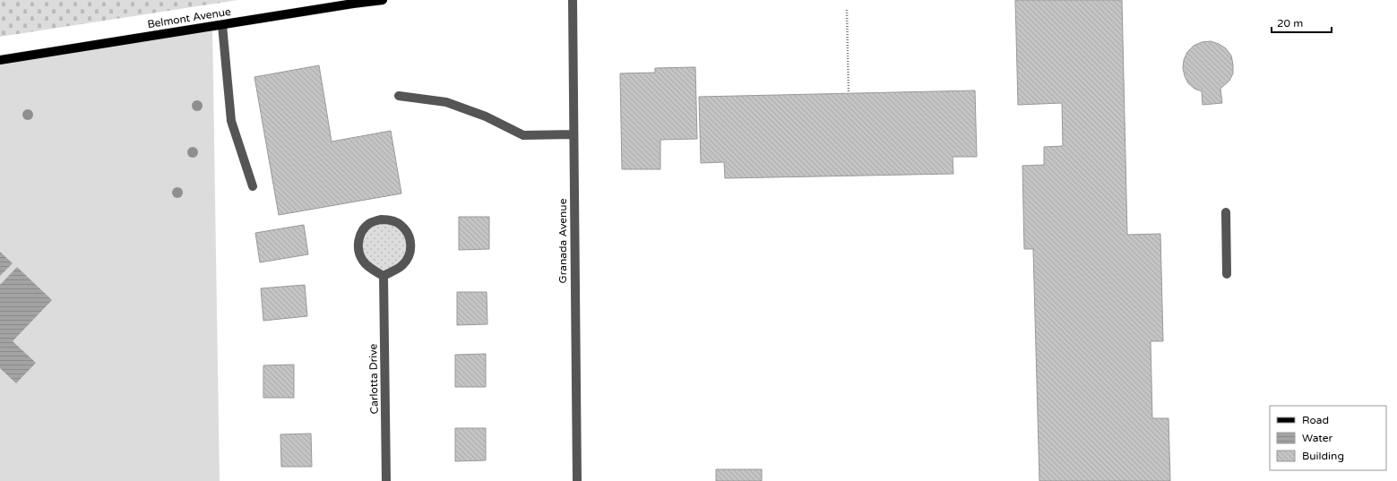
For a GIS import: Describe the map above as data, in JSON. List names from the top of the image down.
{
  "streets": {
    "main road": ["Belmont Avenue"],
    "street": ["Granada Avenue", "Carlotta Drive"]
  },
  "legend": ["Road", "Water", "Building"],
  "scale_bar": "20 m"
}
